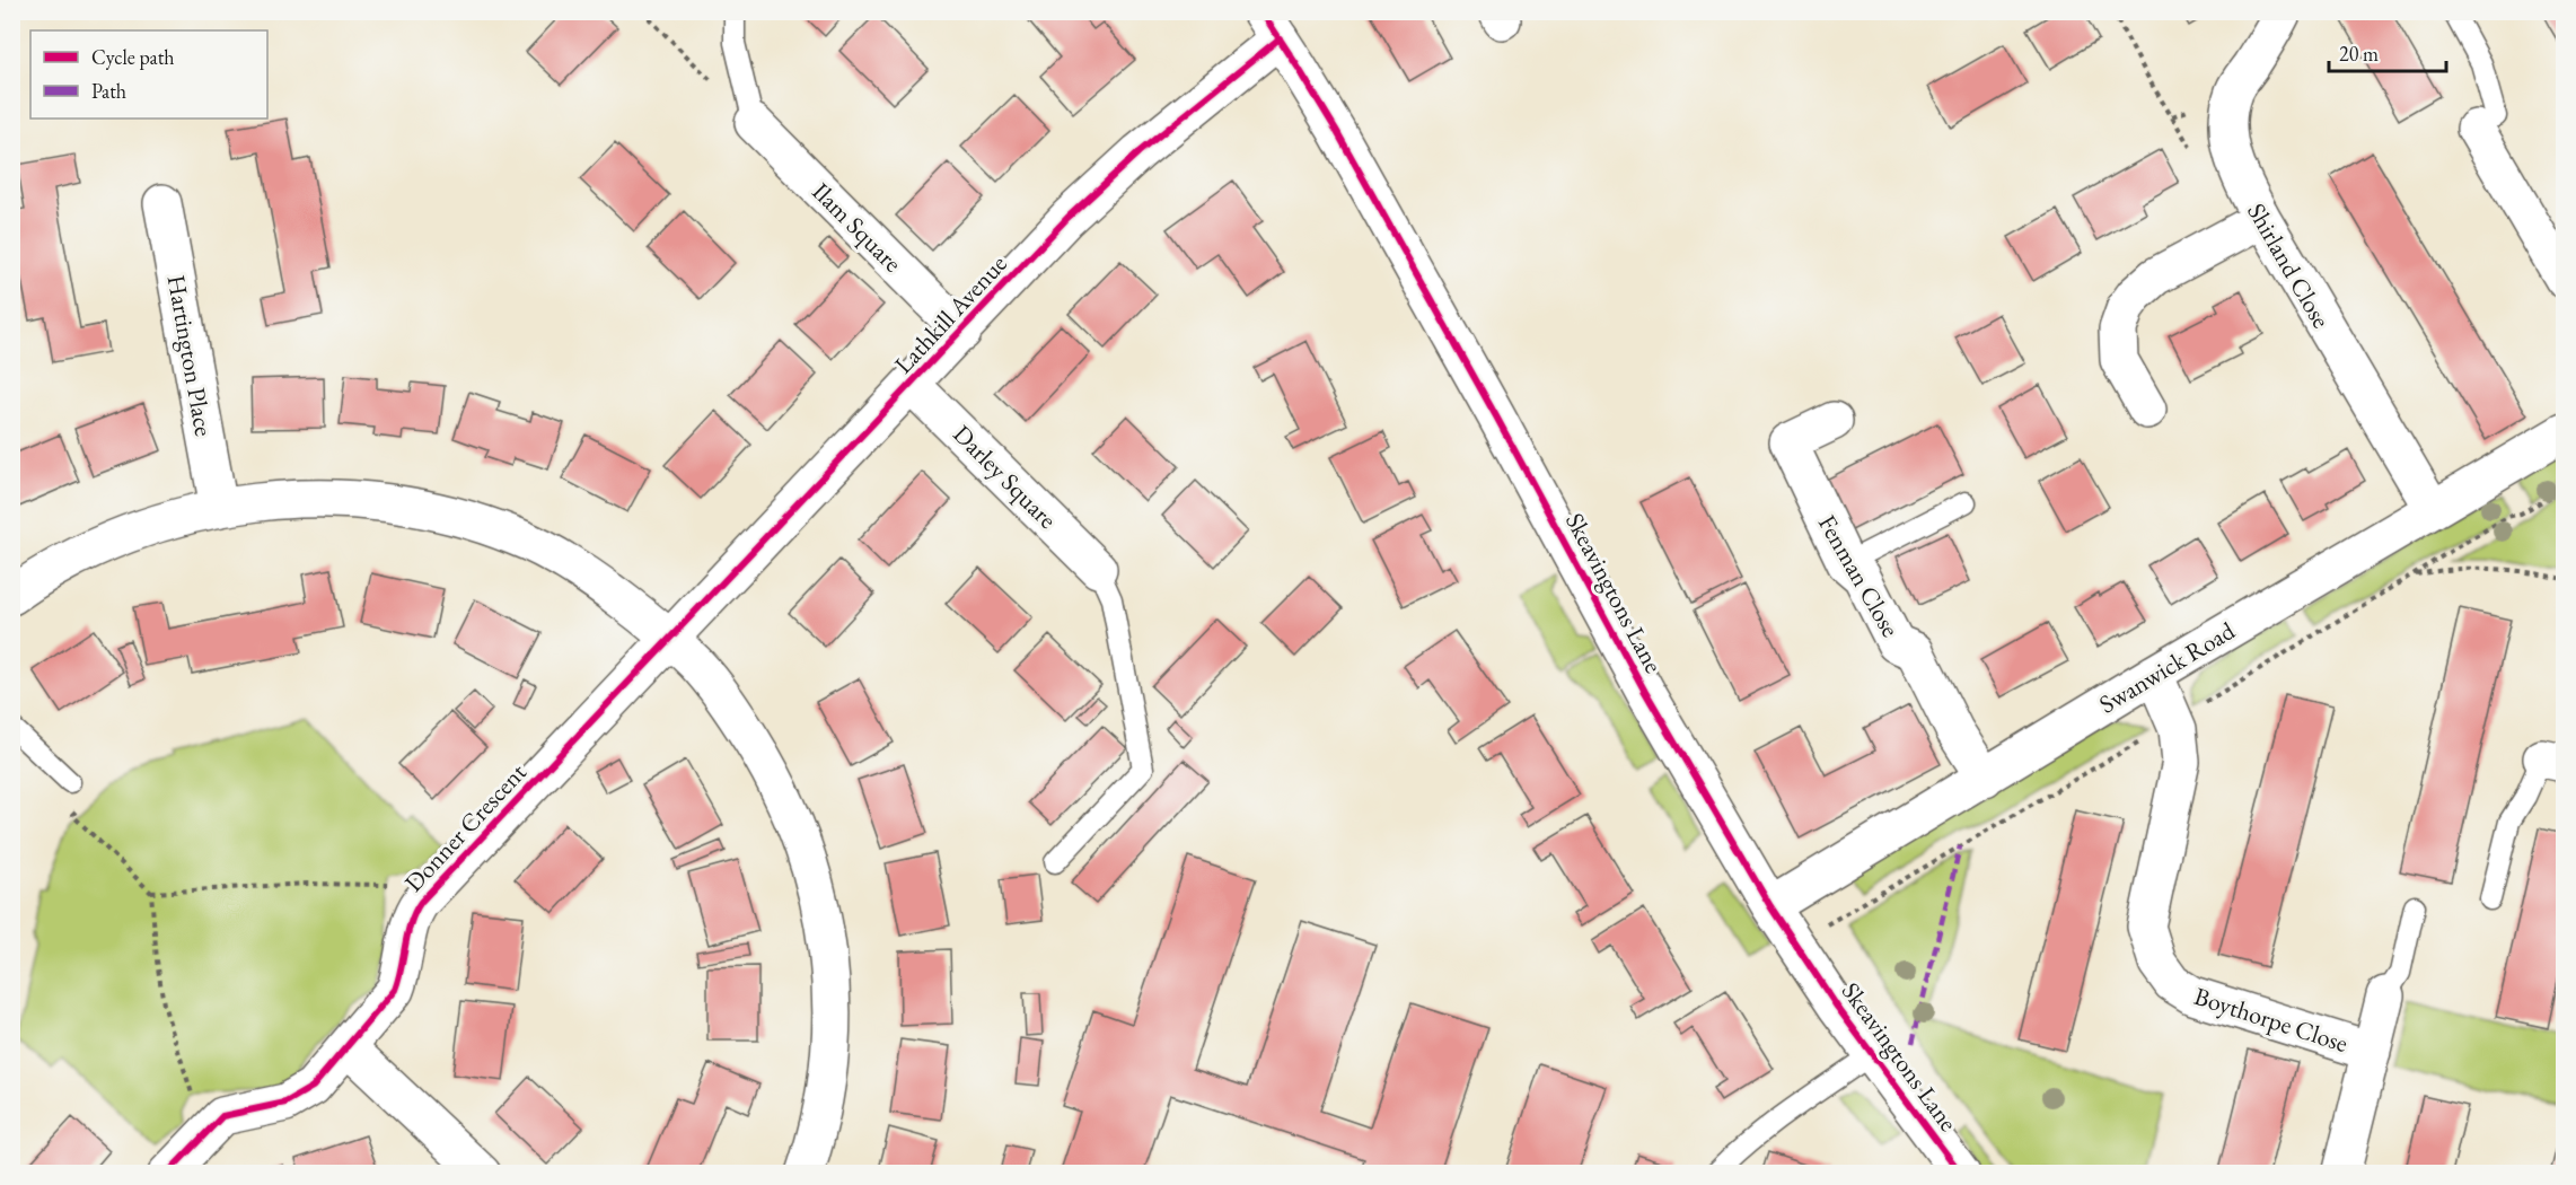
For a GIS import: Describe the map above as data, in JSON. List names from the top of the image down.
{
  "streets": {
    "street": [
      "Ilam Square",
      "Shirland Close",
      "Lathkill Avenue",
      "Hartington Place",
      "Darley Square",
      "Fenman Close",
      "Skeavingtons Lane",
      "Swanwick Road",
      "Donner Crescent",
      "Boythorpe Close"
    ]
  },
  "crossings": [
    ["Ilam Square", "Lathkill Avenue"],
    ["Shirland Close", "Swanwick Road"],
    ["Lathkill Avenue", "Darley Square"],
    ["Lathkill Avenue", "Skeavingtons Lane"],
    ["Lathkill Avenue", "Donner Crescent"],
    ["Fenman Close", "Swanwick Road"],
    ["Skeavingtons Lane", "Swanwick Road"],
    ["Swanwick Road", "Boythorpe Close"]
  ],
  "legend": ["Cycle path", "Path"],
  "scale_bar": "20 m"
}
